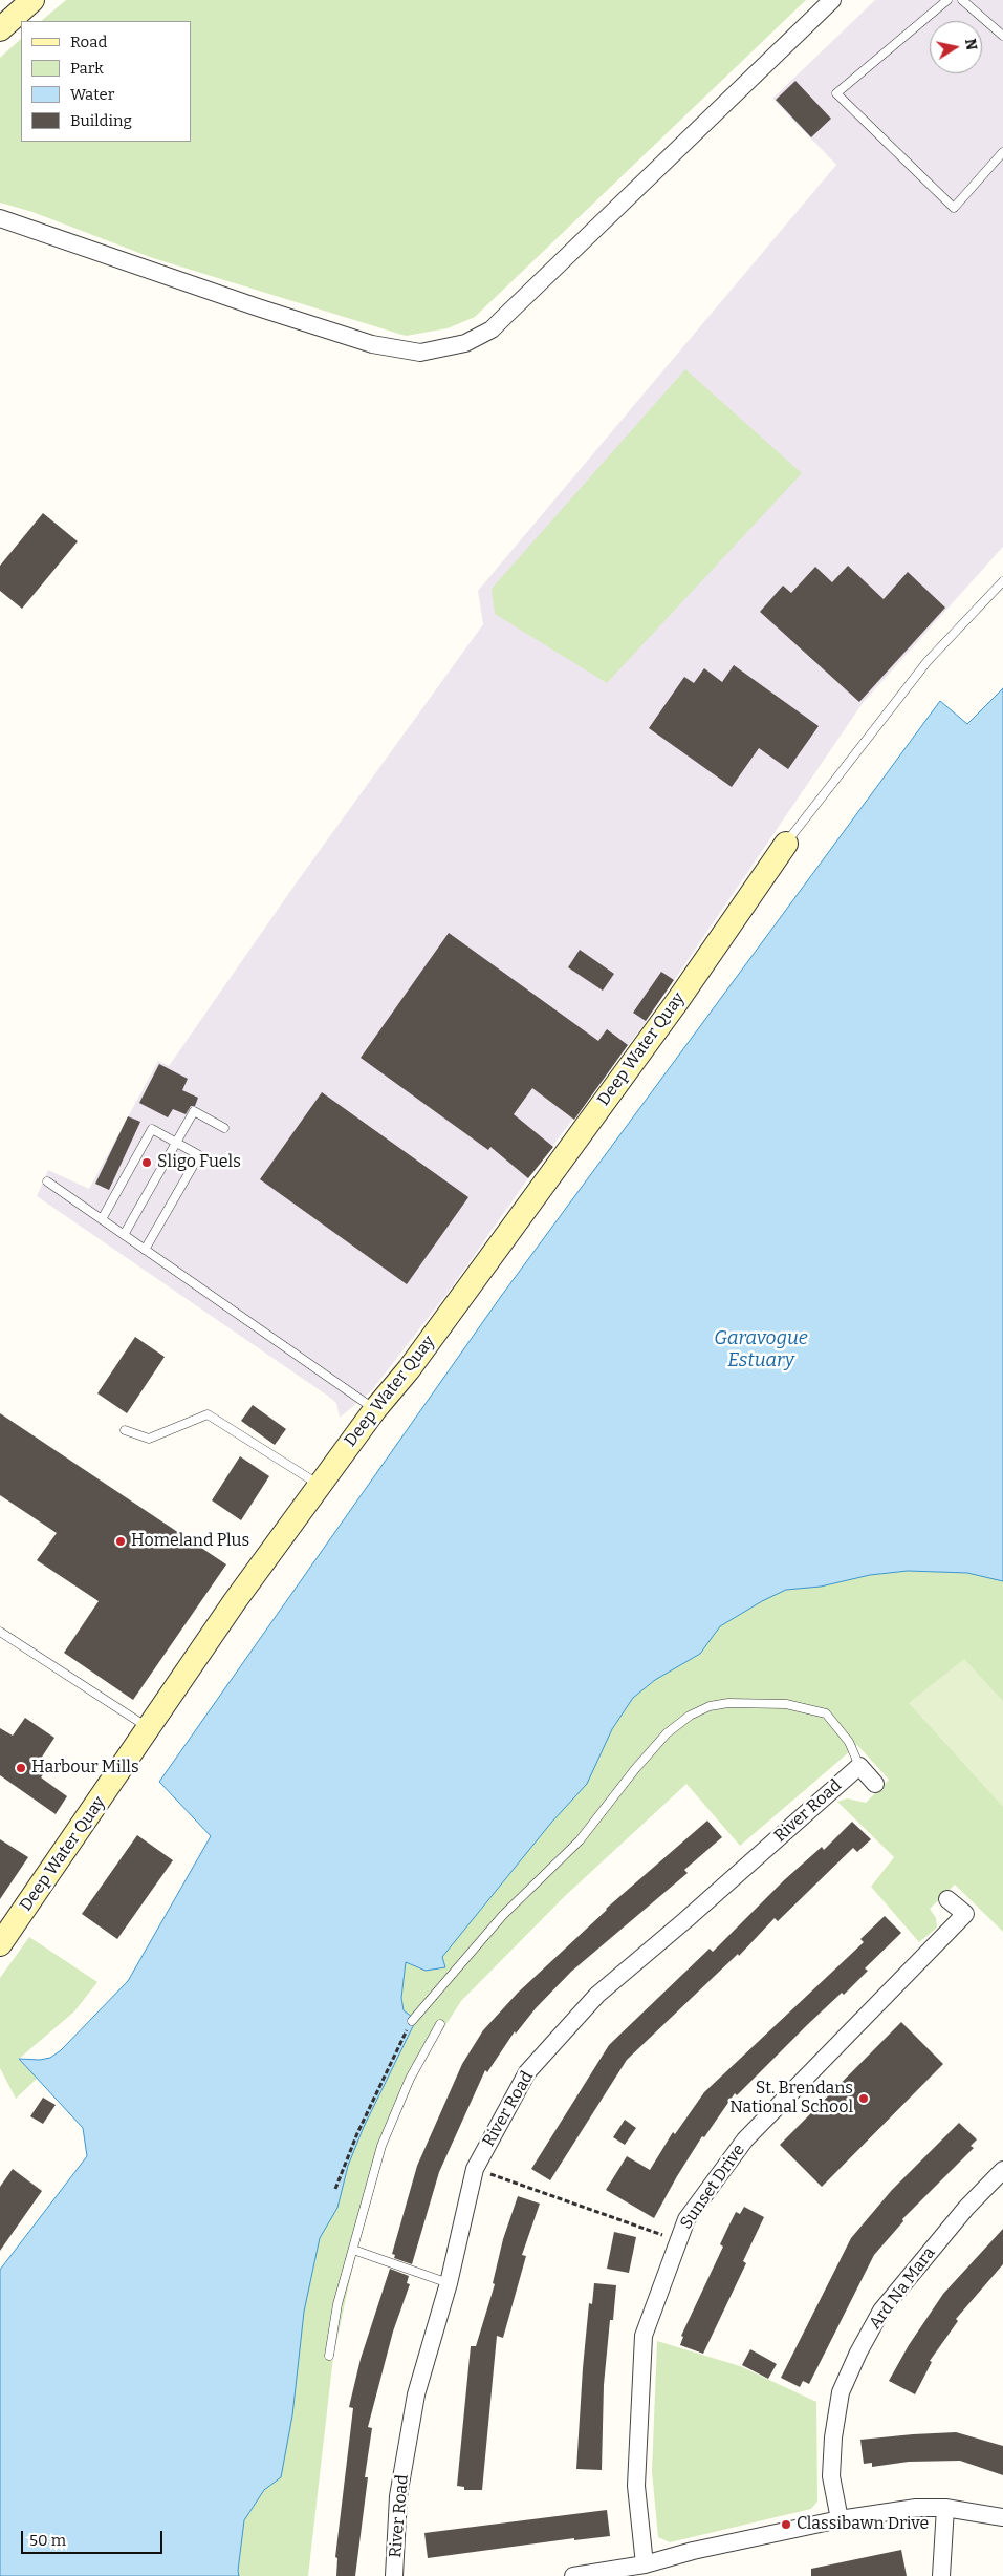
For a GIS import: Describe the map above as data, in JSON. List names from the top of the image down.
{
  "streets": {
    "street": [
      "Deep Water Quay",
      "River Road",
      "Sunset Drive",
      "Ard Na Mara"
    ]
  },
  "water": ["Garavogue Estuary"],
  "places": [
    "Sligo Fuels",
    "Homeland Plus",
    "Harbour Mills",
    "St. Brendans National School",
    "Classibawn Drive"
  ],
  "legend": [
    "Road",
    "Park",
    "Water",
    "Building"
  ],
  "scale_bar": "50 m",
  "north": "right"
}
